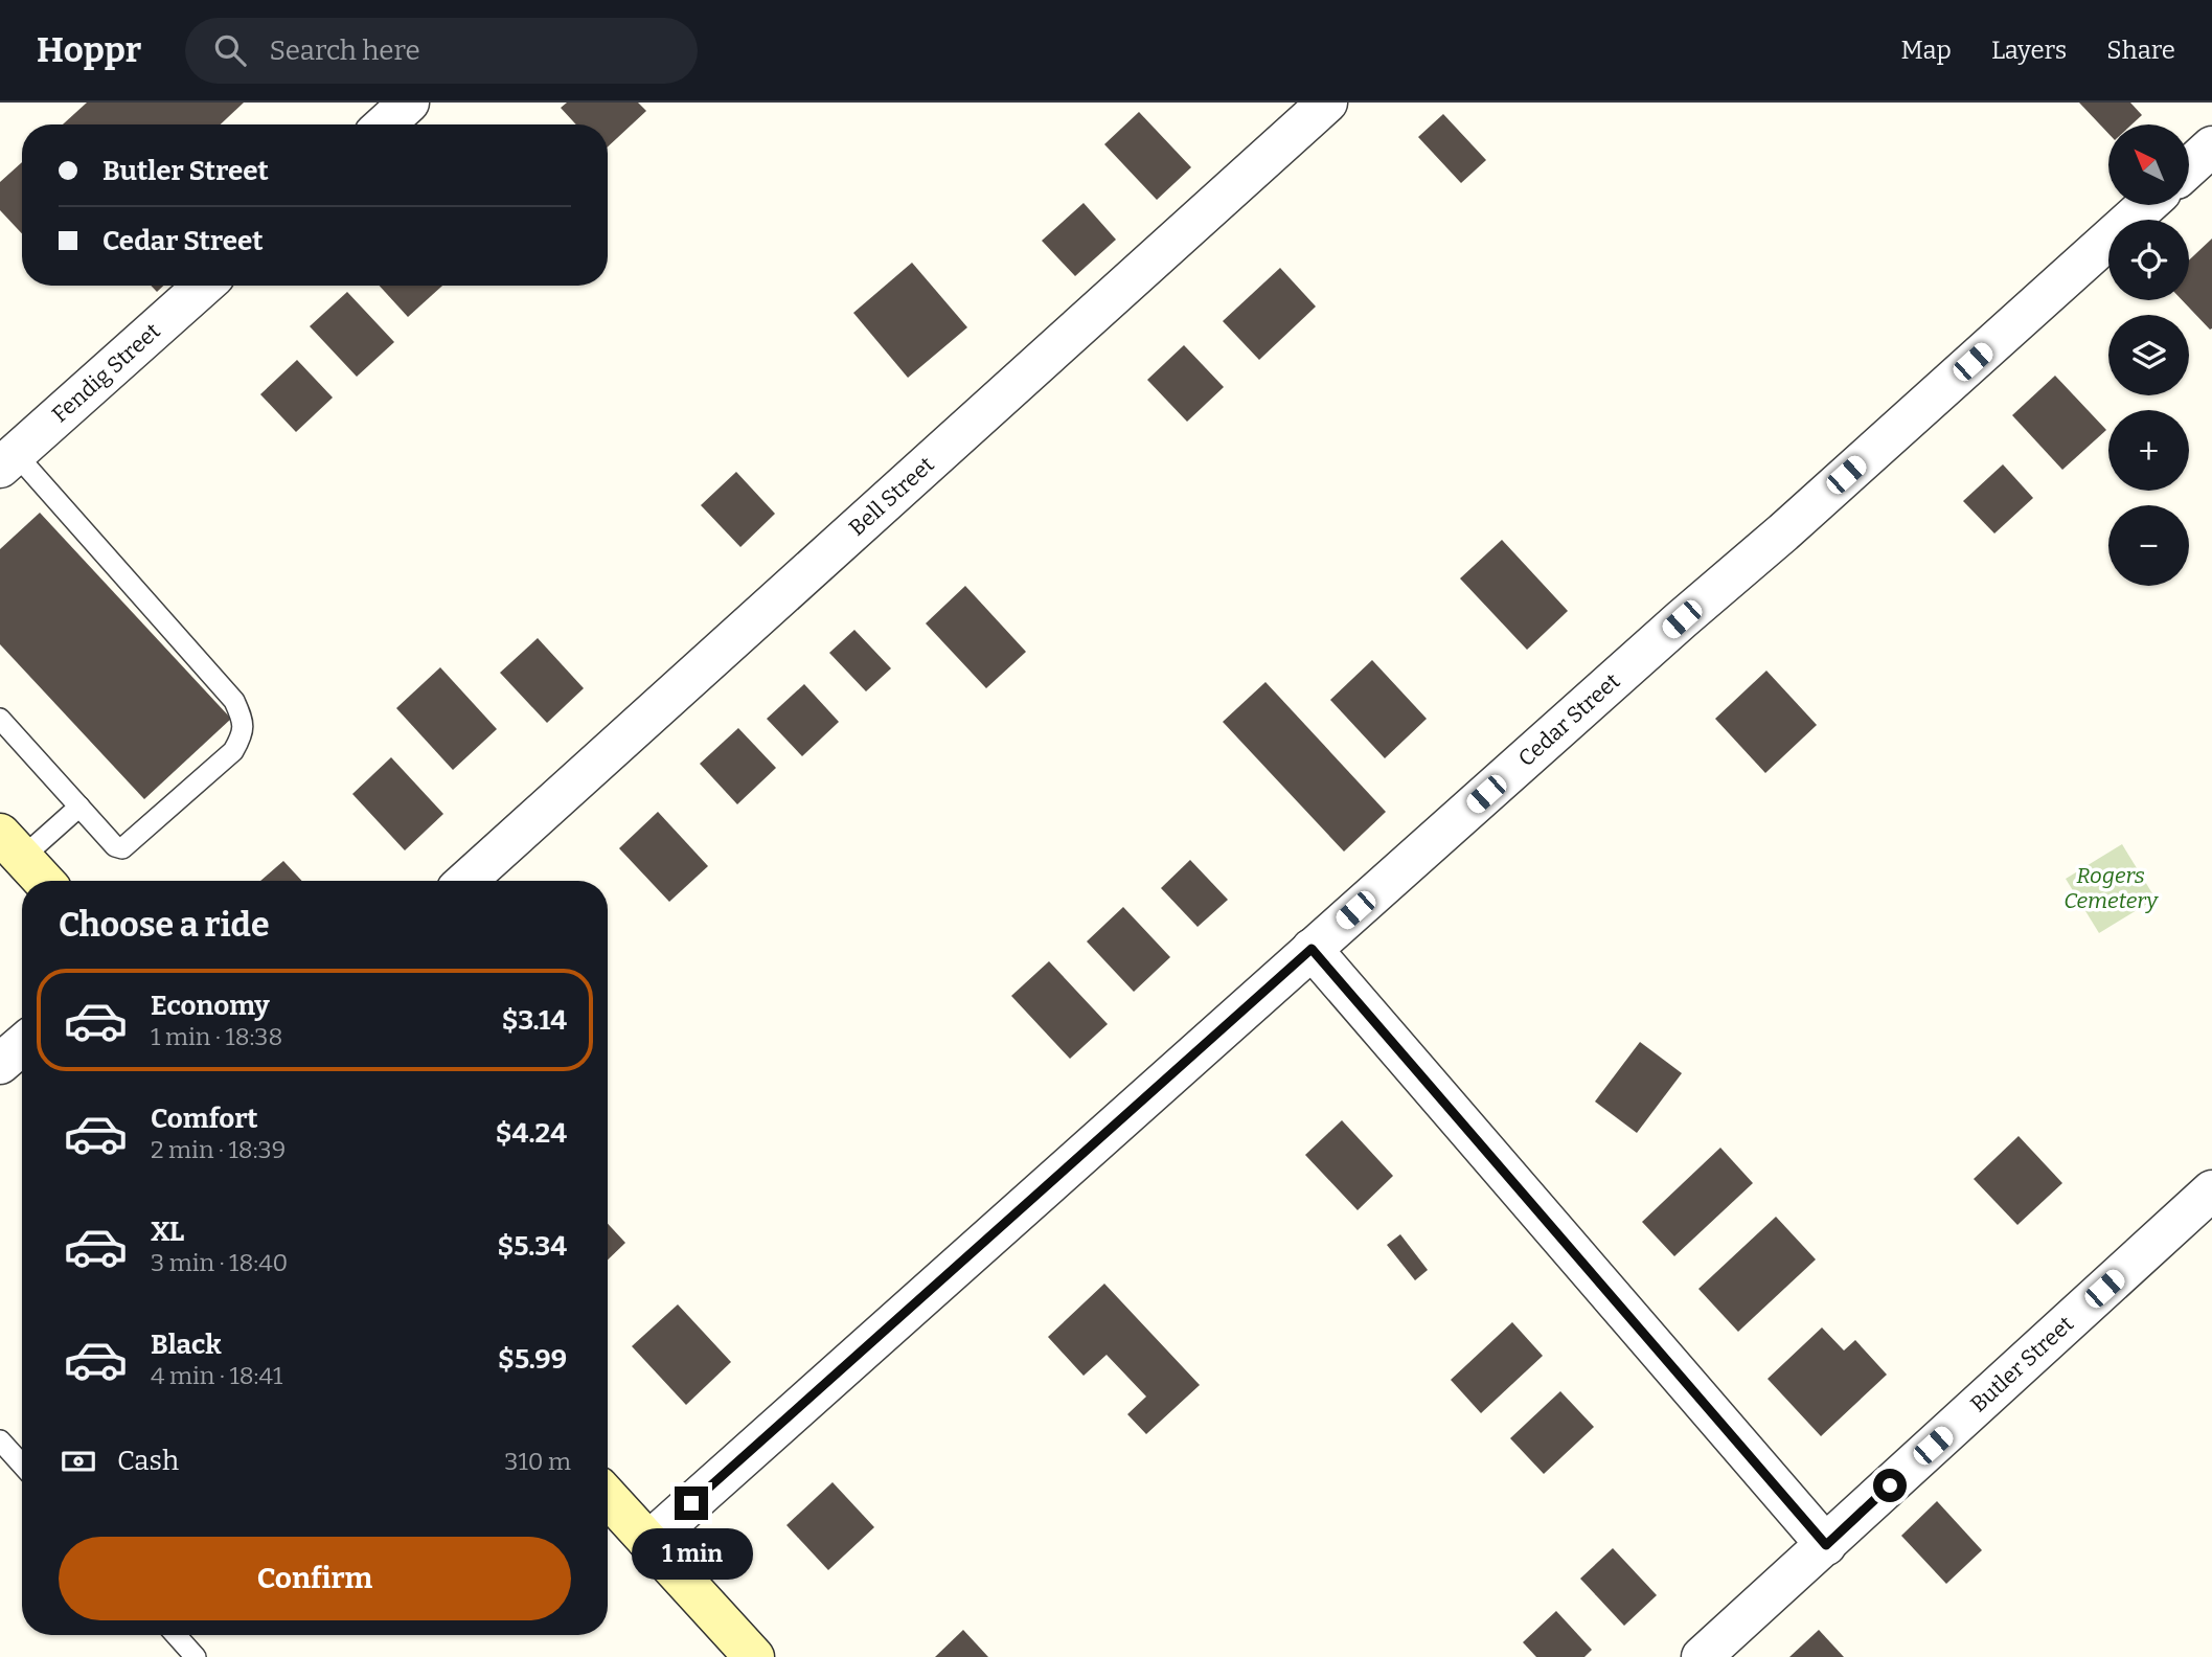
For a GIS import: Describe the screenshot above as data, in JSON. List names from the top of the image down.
{
  "streets": {
    "street": [
      "Fendig Street",
      "Bell Street",
      "Cedar Street",
      "Butler Street"
    ]
  },
  "parks": ["Rogers Cemetery"],
  "north": "top left",
  "page": {
    "header": "Hoppr",
    "search": "Search here",
    "nav": ["Map", "Layers", "Share"],
    "map_buttons": ["+", "−"],
    "banner": ["Butler Street", "Cedar Street"],
    "heading": "Choose a ride",
    "list": [
      {
        "name": "Economy",
        "note": "1 min · 18:38",
        "value": "$3.14"
      },
      {
        "name": "Comfort",
        "note": "2 min · 18:39",
        "value": "$4.24"
      },
      {
        "name": "XL",
        "note": "3 min · 18:40",
        "value": "$5.34"
      },
      {
        "name": "Black",
        "note": "4 min · 18:41",
        "value": "$5.99"
      }
    ],
    "pay": ["Cash", "310 m"],
    "buttons": "Confirm",
    "bubble": "1 min"
  }
}
